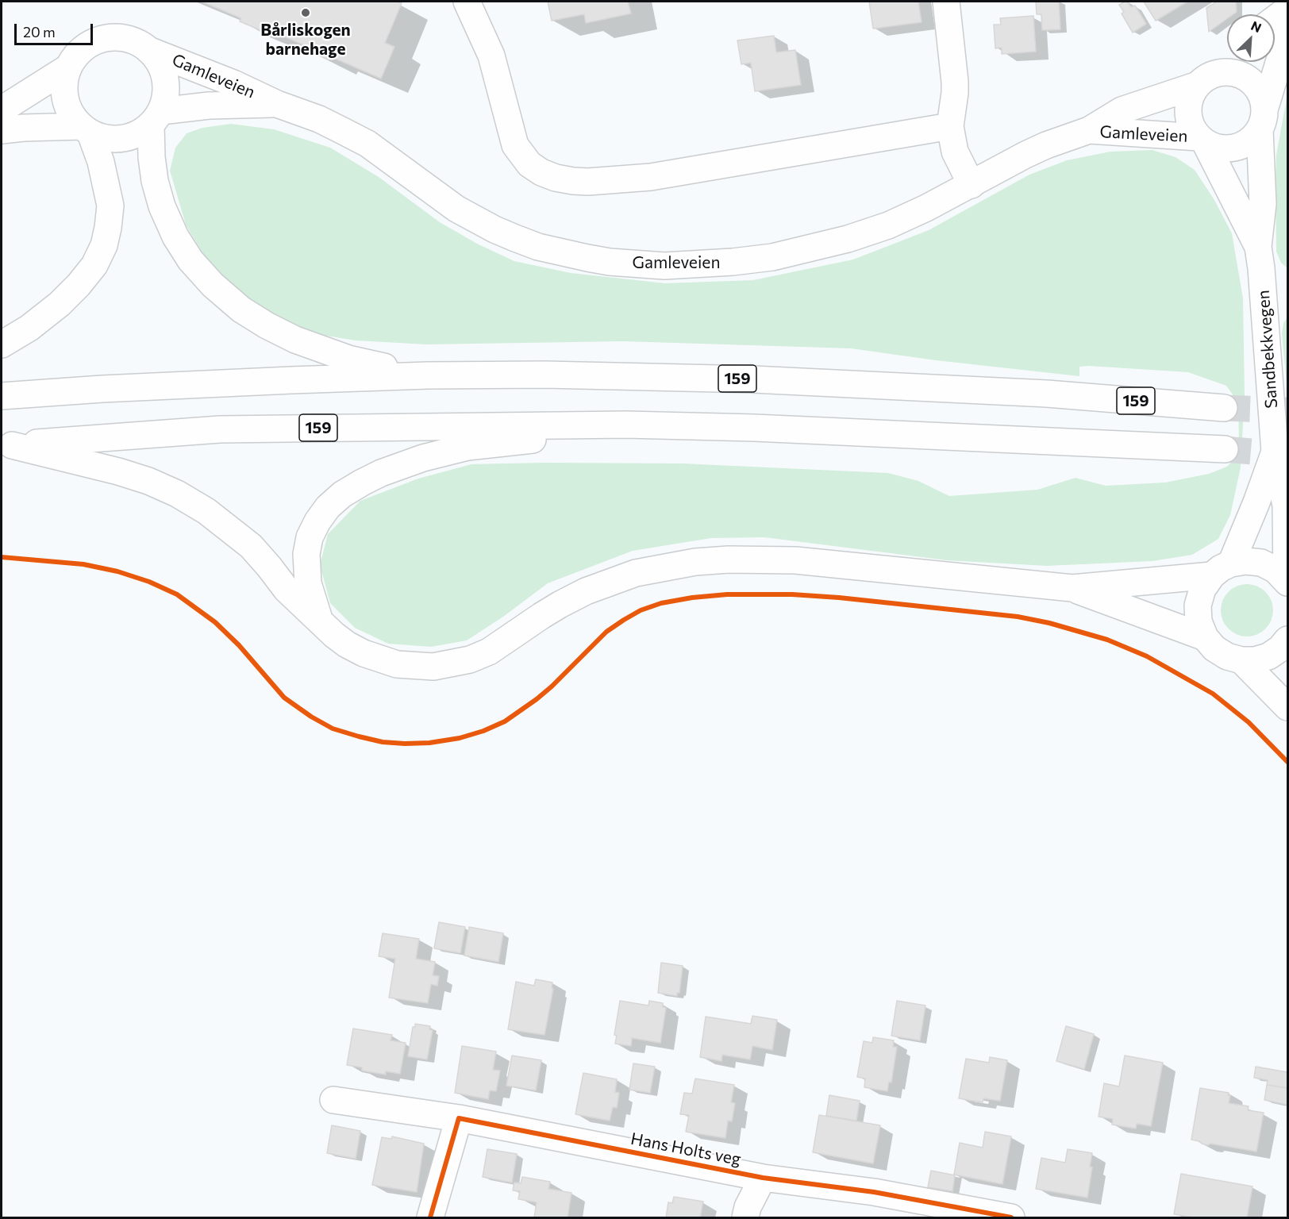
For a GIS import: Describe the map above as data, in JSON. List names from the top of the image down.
{
  "streets": {
    "main road": [
      "Gamleveien",
      "Sandbekkvegen",
      "159",
      "Hans Holts veg"
    ]
  },
  "crossings": [
    ["Gamleveien", "Sandbekkvegen"]
  ],
  "places": ["Bårliskogen barnehage"],
  "scale_bar": "20 m",
  "north": "top right"
}
